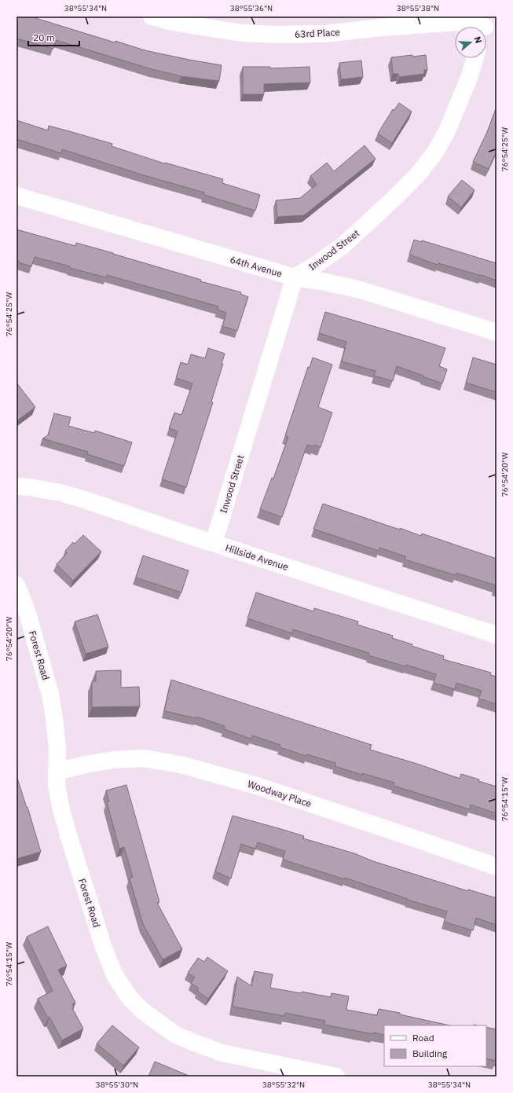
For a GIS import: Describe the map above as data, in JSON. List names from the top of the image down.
{
  "streets": {
    "street": [
      "63rd Place",
      "Inwood Street",
      "64th Avenue",
      "Hillside Avenue",
      "Forest Road",
      "Woodway Place"
    ]
  },
  "crossings": [
    ["Inwood Street", "64th Avenue"],
    ["Inwood Street", "Hillside Avenue"],
    ["Forest Road", "Woodway Place"]
  ],
  "legend": ["Road", "Building"],
  "scale_bar": "20 m",
  "north": "right",
  "coordinates": [
    "38°55'34\"N",
    "38°55'36\"N",
    "38°55'38\"N",
    "76°54'25\"W",
    "76°54'20\"W",
    "76°54'15\"W",
    "38°55'30\"N",
    "38°55'32\"N"
  ]
}
